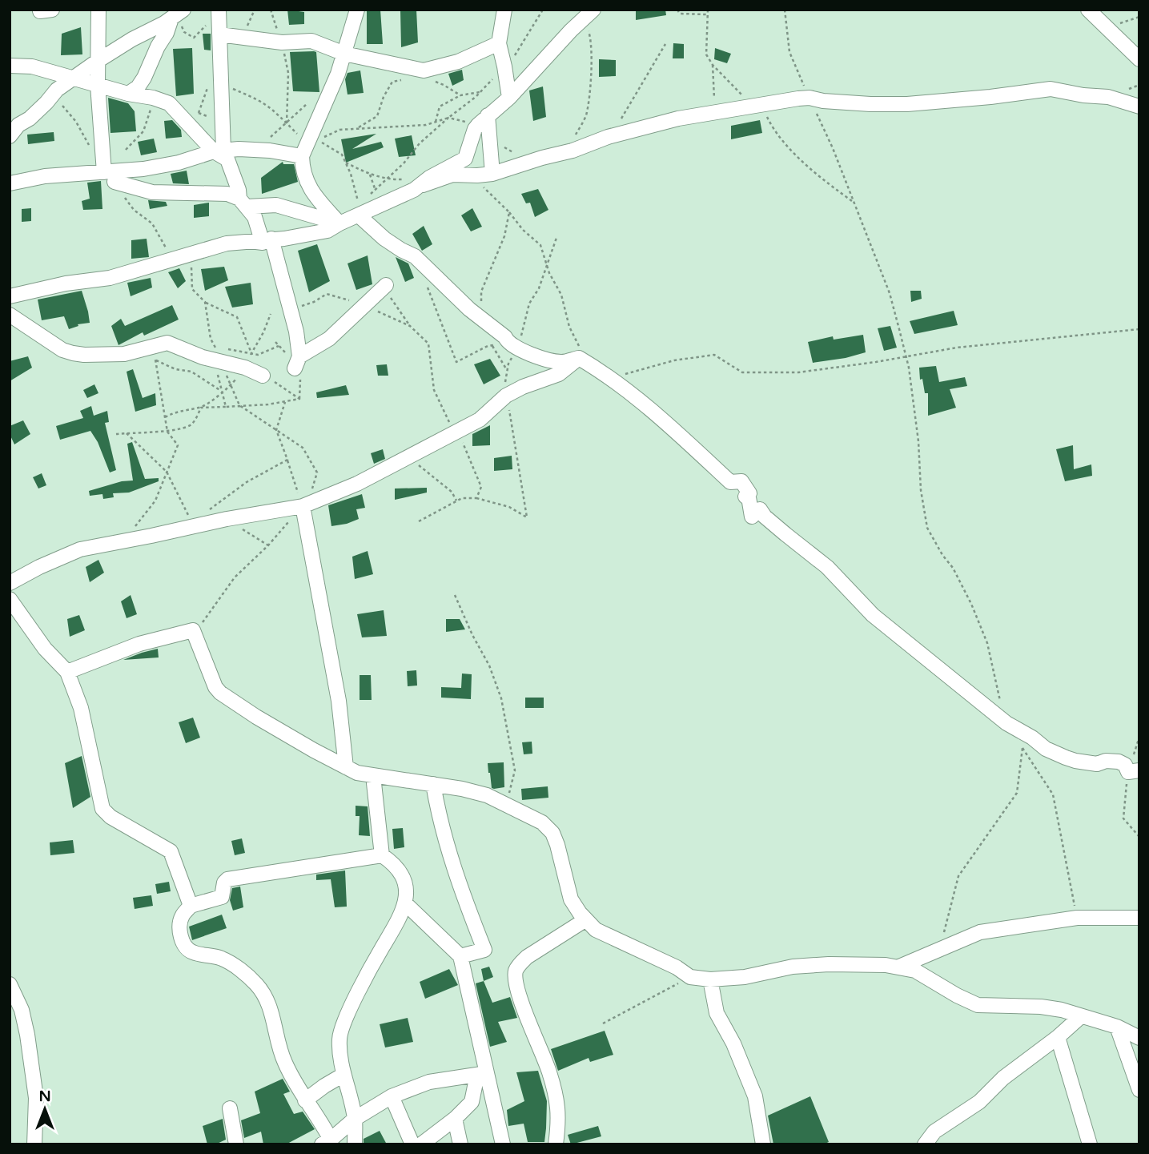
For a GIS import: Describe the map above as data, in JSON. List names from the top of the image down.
{
  "north": "top"
}
